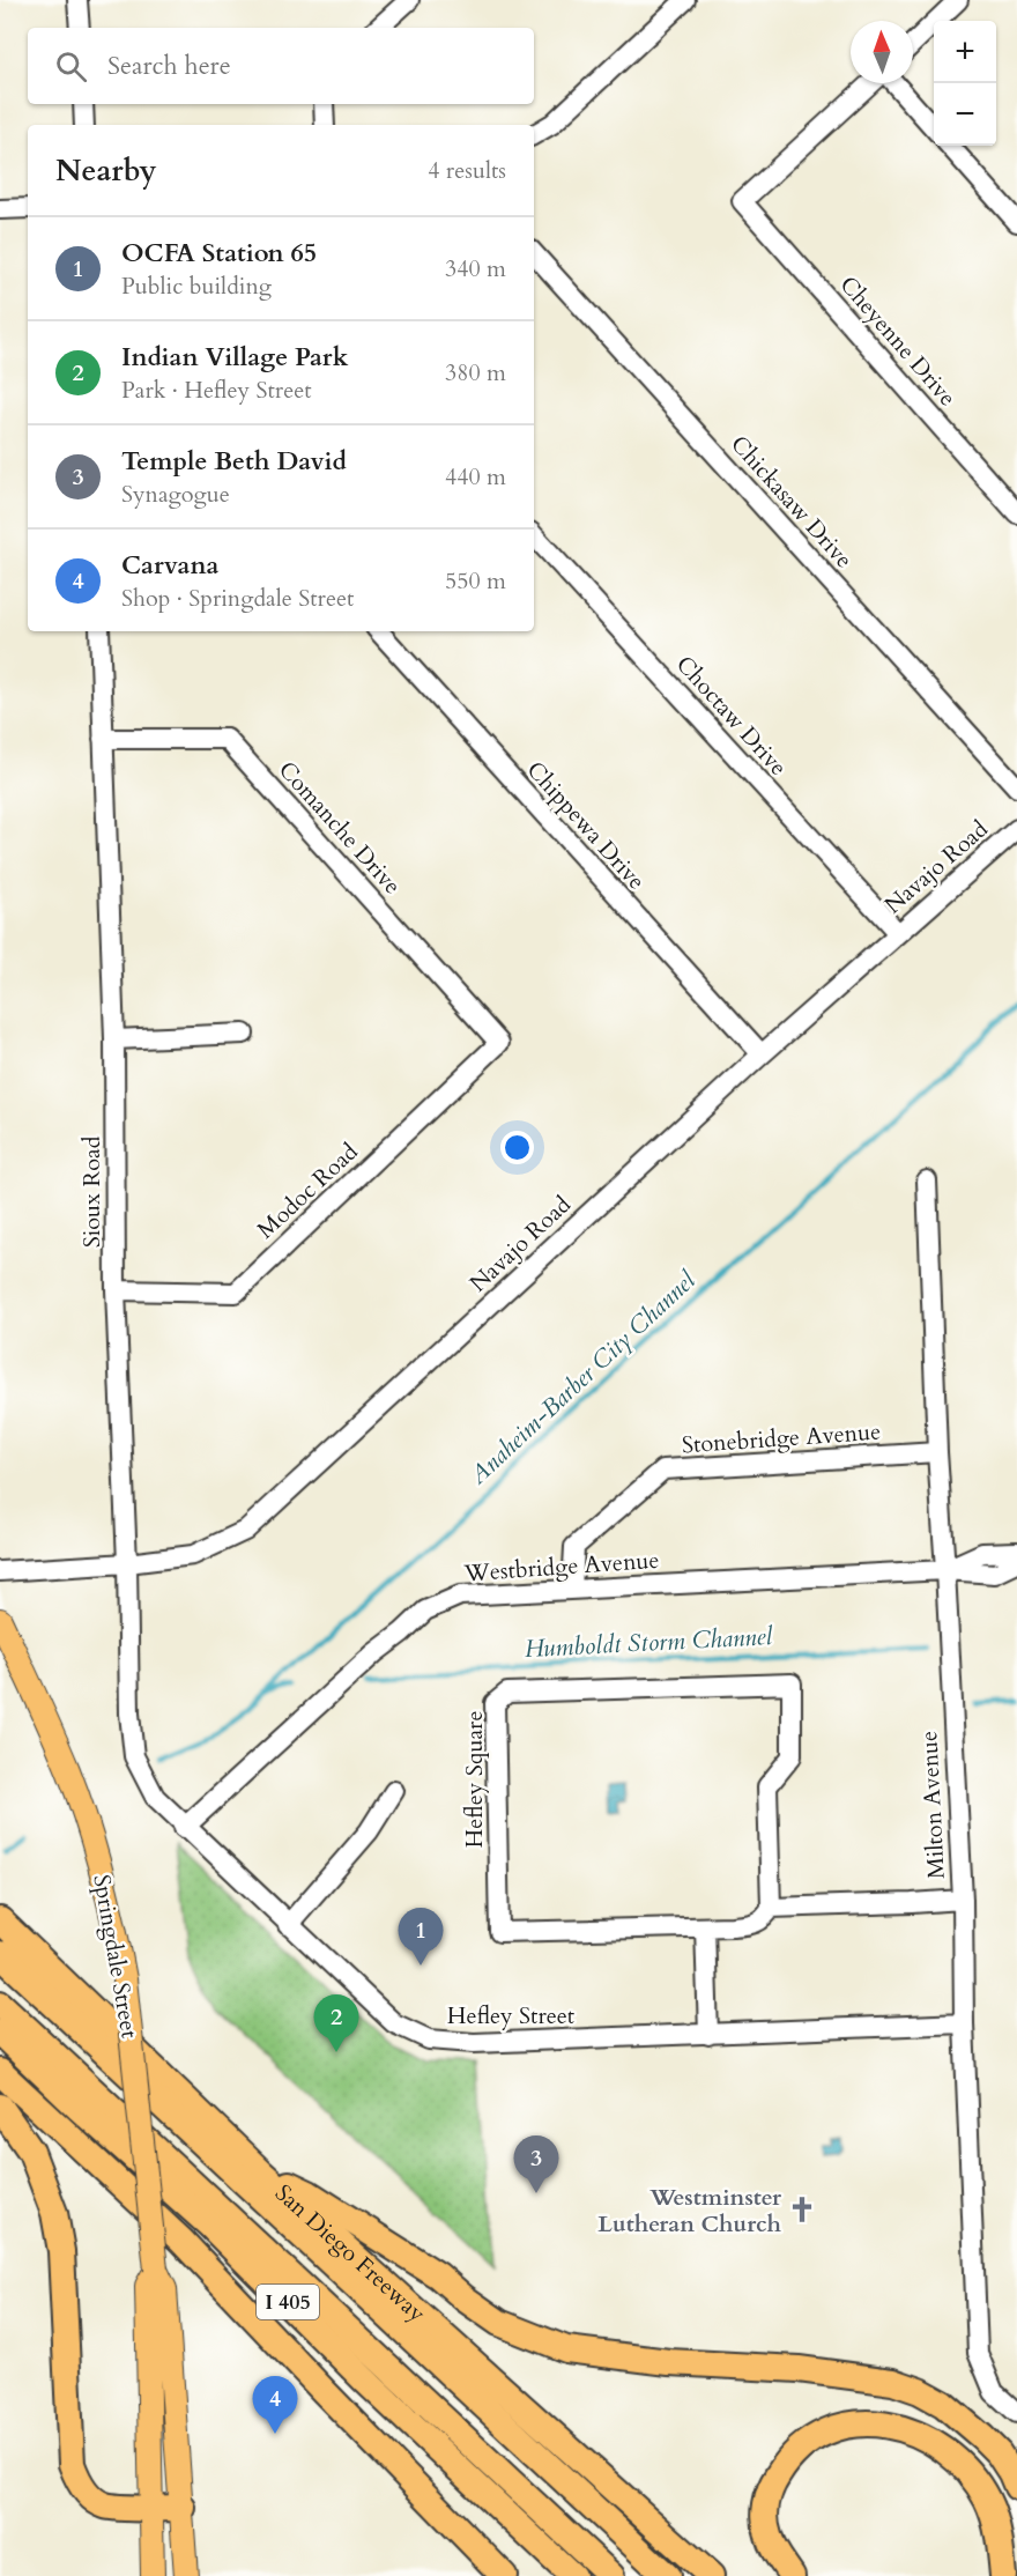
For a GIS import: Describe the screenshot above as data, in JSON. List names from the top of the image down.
{
  "streets": {
    "highway": ["San Diego Freeway", "I 405"],
    "main road": ["Springdale Street"],
    "street": [
      "Cheyenne Drive",
      "Chickasaw Drive",
      "Choctaw Drive",
      "Chippewa Drive",
      "Comanche Drive",
      "Navajo Road",
      "Modoc Road",
      "Sioux Road",
      "Stonebridge Avenue",
      "Westbridge Avenue",
      "Hefley Square",
      "Milton Avenue",
      "Hefley Street"
    ]
  },
  "crossings": [
    ["Choctaw Drive", "Navajo Road"],
    ["Chippewa Drive", "Navajo Road"],
    ["Comanche Drive", "Modoc Road"],
    ["Comanche Drive", "Sioux Road"],
    ["Navajo Road", "Sioux Road"],
    ["Modoc Road", "Sioux Road"],
    ["Sioux Road", "Hefley Street"],
    ["Stonebridge Avenue", "Westbridge Avenue"],
    ["Stonebridge Avenue", "Milton Avenue"],
    ["Westbridge Avenue", "Milton Avenue"],
    ["Westbridge Avenue", "Hefley Street"],
    ["Milton Avenue", "Hefley Street"]
  ],
  "water": ["Anaheim-Barber City Channel", "Humboldt Storm Channel"],
  "places": {
    "church": ["Westminster Lutheran Church"]
  },
  "north": "top",
  "page": {
    "map_buttons": ["+", "−"],
    "search": "Search here",
    "heading": ["Nearby", "4 results"],
    "list": [
      {
        "mark": "1",
        "name": "OCFA Station 65",
        "note": "Public building",
        "value": "340 m"
      },
      {
        "mark": "2",
        "name": "Indian Village Park",
        "note": "Park · Hefley Street",
        "value": "380 m"
      },
      {
        "mark": "3",
        "name": "Temple Beth David",
        "note": "Synagogue",
        "value": "440 m"
      },
      {
        "mark": "4",
        "name": "Carvana",
        "note": "Shop · Springdale Street",
        "value": "550 m"
      }
    ],
    "pins": [
      "1",
      "2",
      "3",
      "4"
    ]
  }
}
